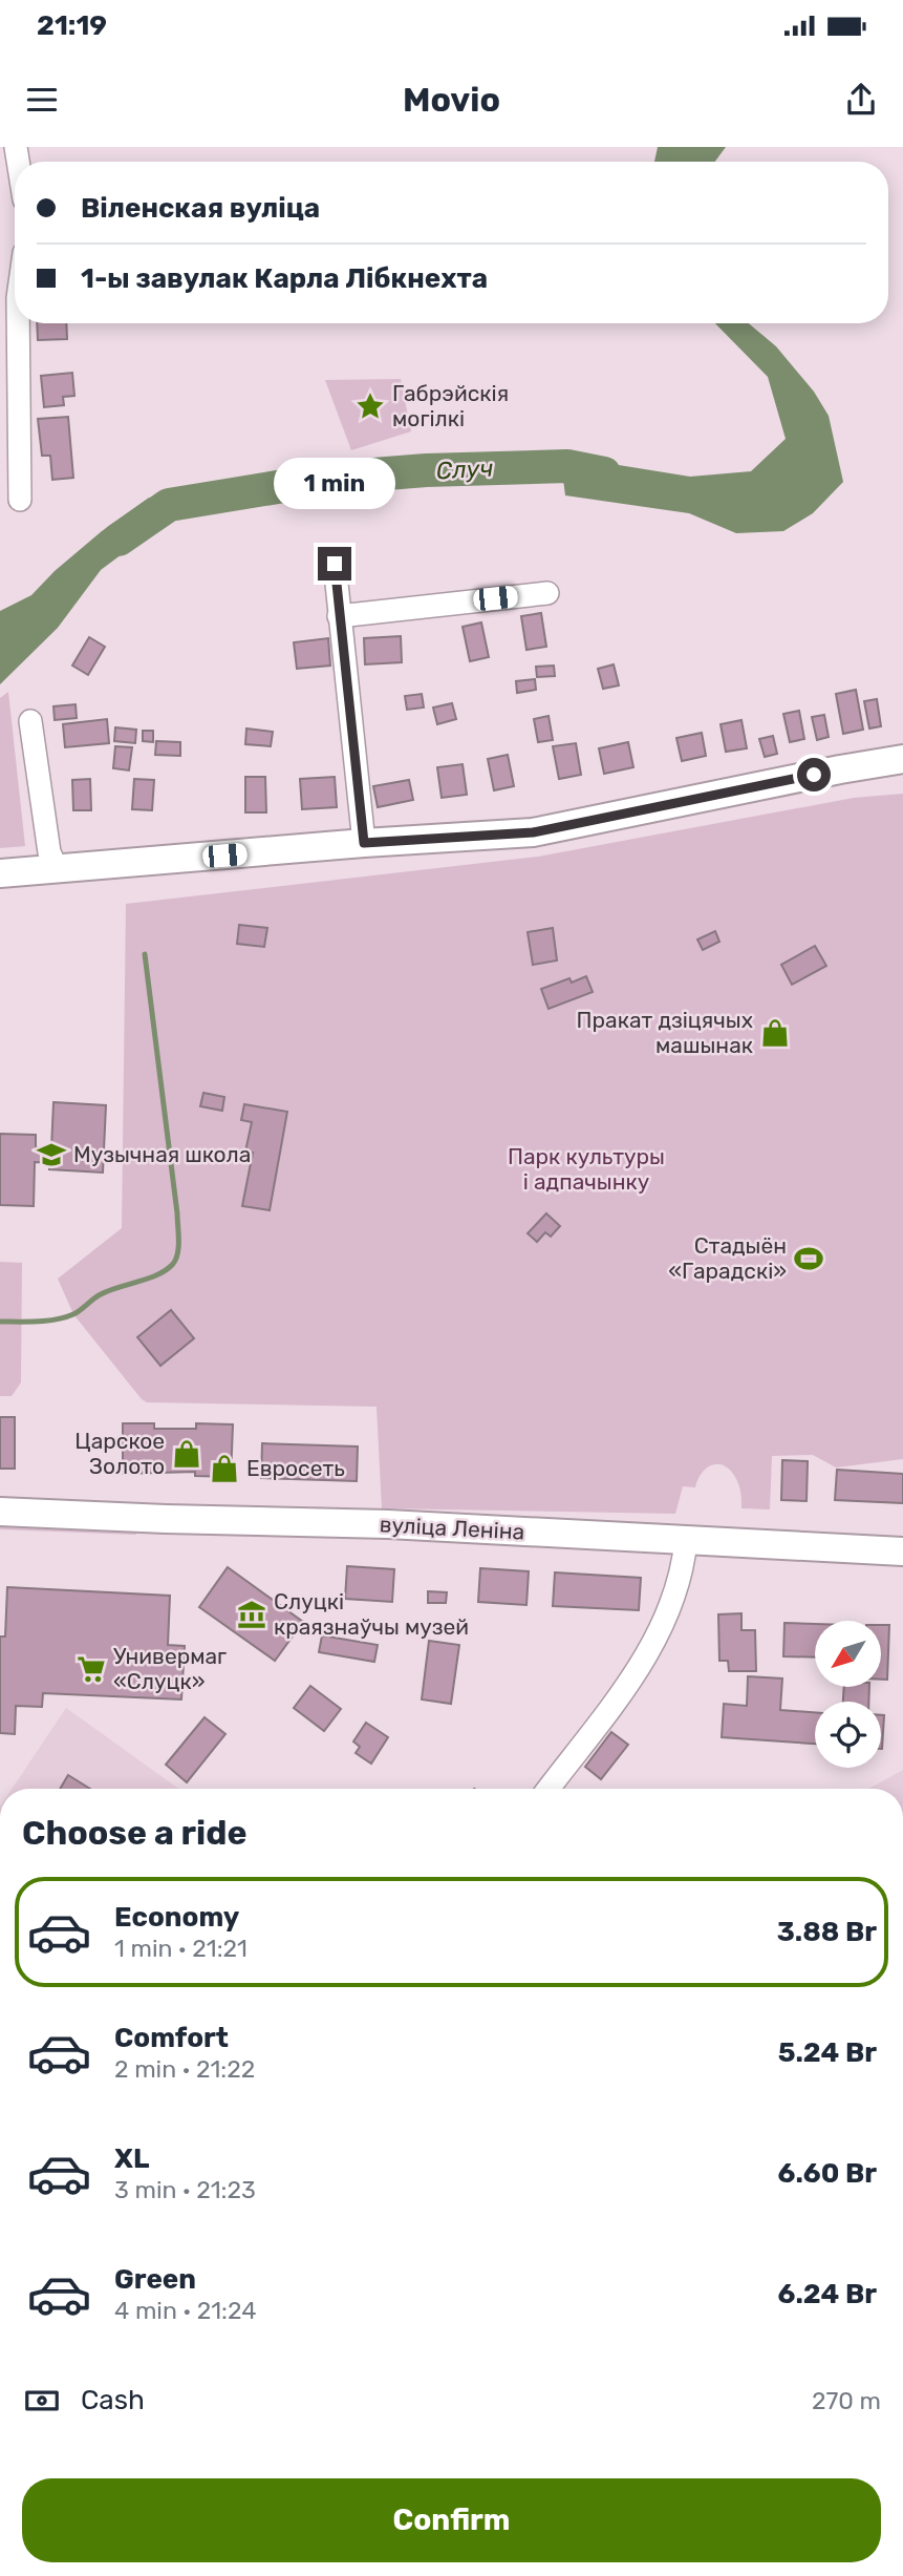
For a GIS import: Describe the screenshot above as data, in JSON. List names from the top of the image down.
{
  "streets": {
    "main road": ["вуліца Леніна"]
  },
  "water": ["Случ"],
  "parks": ["Парк культуры і адпачынку"],
  "places": {
    "place": ["Габрэйскія могілкі"],
    "shop": ["Пракат дзіцячых машынак", "Царское Золото", "Евросеть"],
    "school or university": ["Музычная школа"],
    "sports": ["Стадыён «Гарадскі»"],
    "museum": ["Слуцкі краязнаўчы музей"],
    "supermarket": ["Универмаг «Слуцк»"]
  },
  "north": "bottom left",
  "page": {
    "status": "21:19",
    "header": "Movio",
    "banner": ["Віленская вуліца", "1-ы завулак Карла Лібкнехта"],
    "bubble": "1 min",
    "heading": "Choose a ride",
    "list": [
      {
        "name": "Economy",
        "note": "1 min · 21:21",
        "value": "3.88 Br"
      },
      {
        "name": "Comfort",
        "note": "2 min · 21:22",
        "value": "5.24 Br"
      },
      {
        "name": "XL",
        "note": "3 min · 21:23",
        "value": "6.60 Br"
      },
      {
        "name": "Green",
        "note": "4 min · 21:24",
        "value": "6.24 Br"
      }
    ],
    "pay": ["Cash", "270 m"],
    "buttons": "Confirm"
  }
}
